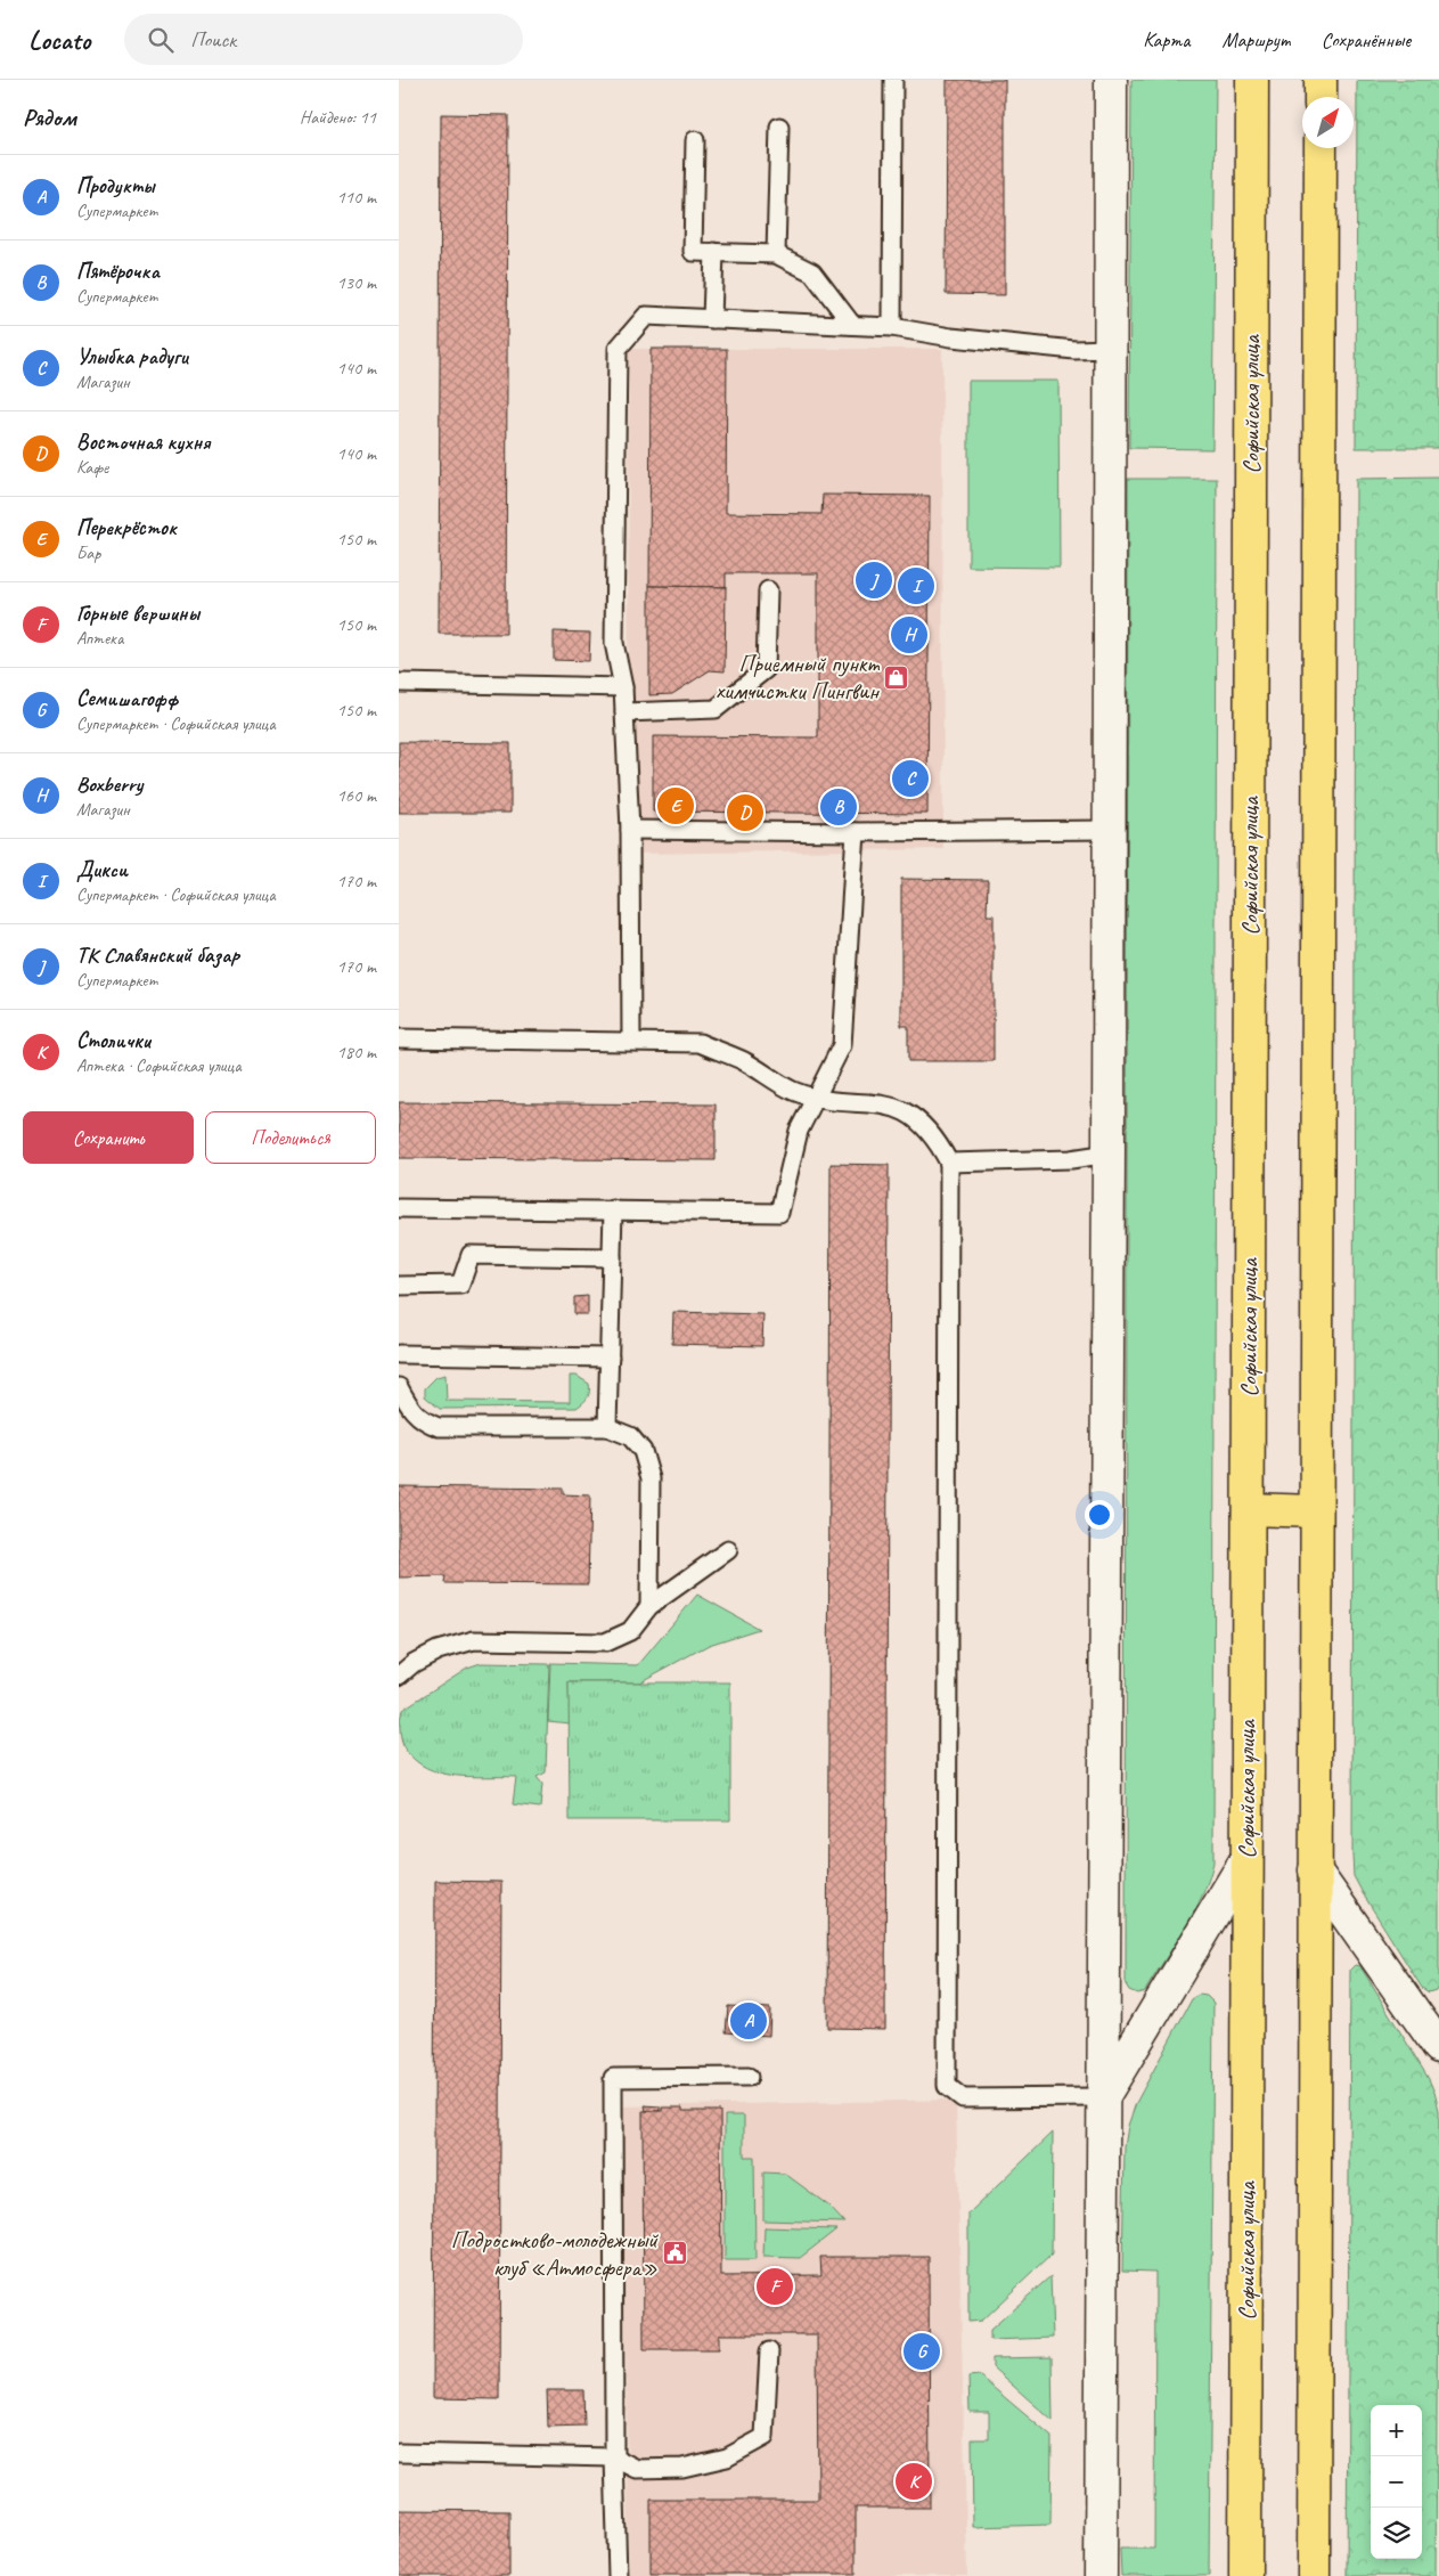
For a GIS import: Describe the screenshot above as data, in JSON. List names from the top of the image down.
{
  "streets": {
    "main road": ["Софийская улица"]
  },
  "places": {
    "shop": ["Приемный пункт химчистки Пингвин"],
    "public building": ["Подростково-молодежный клуб «Атмосфера»"]
  },
  "north": "top right",
  "page": {
    "header": "Locato",
    "search": "Поиск",
    "nav": ["Карта", "Маршрут", "Сохранённые"],
    "heading": ["Рядом", "Найдено: 11"],
    "list": [
      {
        "mark": "A",
        "name": "Продукты",
        "note": "Супермаркет",
        "value": "110 m"
      },
      {
        "mark": "B",
        "name": "Пятёрочка",
        "note": "Супермаркет",
        "value": "130 m"
      },
      {
        "mark": "C",
        "name": "Улыбка радуги",
        "note": "Магазин",
        "value": "140 m"
      },
      {
        "mark": "D",
        "name": "Восточная кухня",
        "note": "Кафе",
        "value": "140 m"
      },
      {
        "mark": "E",
        "name": "Перекрёсток",
        "note": "Бар",
        "value": "150 m"
      },
      {
        "mark": "F",
        "name": "Горные вершины",
        "note": "Аптека",
        "value": "150 m"
      },
      {
        "mark": "G",
        "name": "Семишагофф",
        "note": "Супермаркет · Софийская улица",
        "value": "150 m"
      },
      {
        "mark": "H",
        "name": "Boxberry",
        "note": "Магазин",
        "value": "160 m"
      },
      {
        "mark": "I",
        "name": "Дикси",
        "note": "Супермаркет · Софийская улица",
        "value": "170 m"
      },
      {
        "mark": "J",
        "name": "ТК Славянский базар",
        "note": "Супермаркет",
        "value": "170 m"
      },
      {
        "mark": "K",
        "name": "Столички",
        "note": "Аптека · Софийская улица",
        "value": "180 m"
      }
    ],
    "pins": [
      "J",
      "I",
      "H",
      "C",
      "E",
      "B",
      "D",
      "A",
      "F",
      "G",
      "K"
    ],
    "buttons": ["Сохранить", "Поделиться"],
    "map_buttons": ["+", "−"]
  }
}
